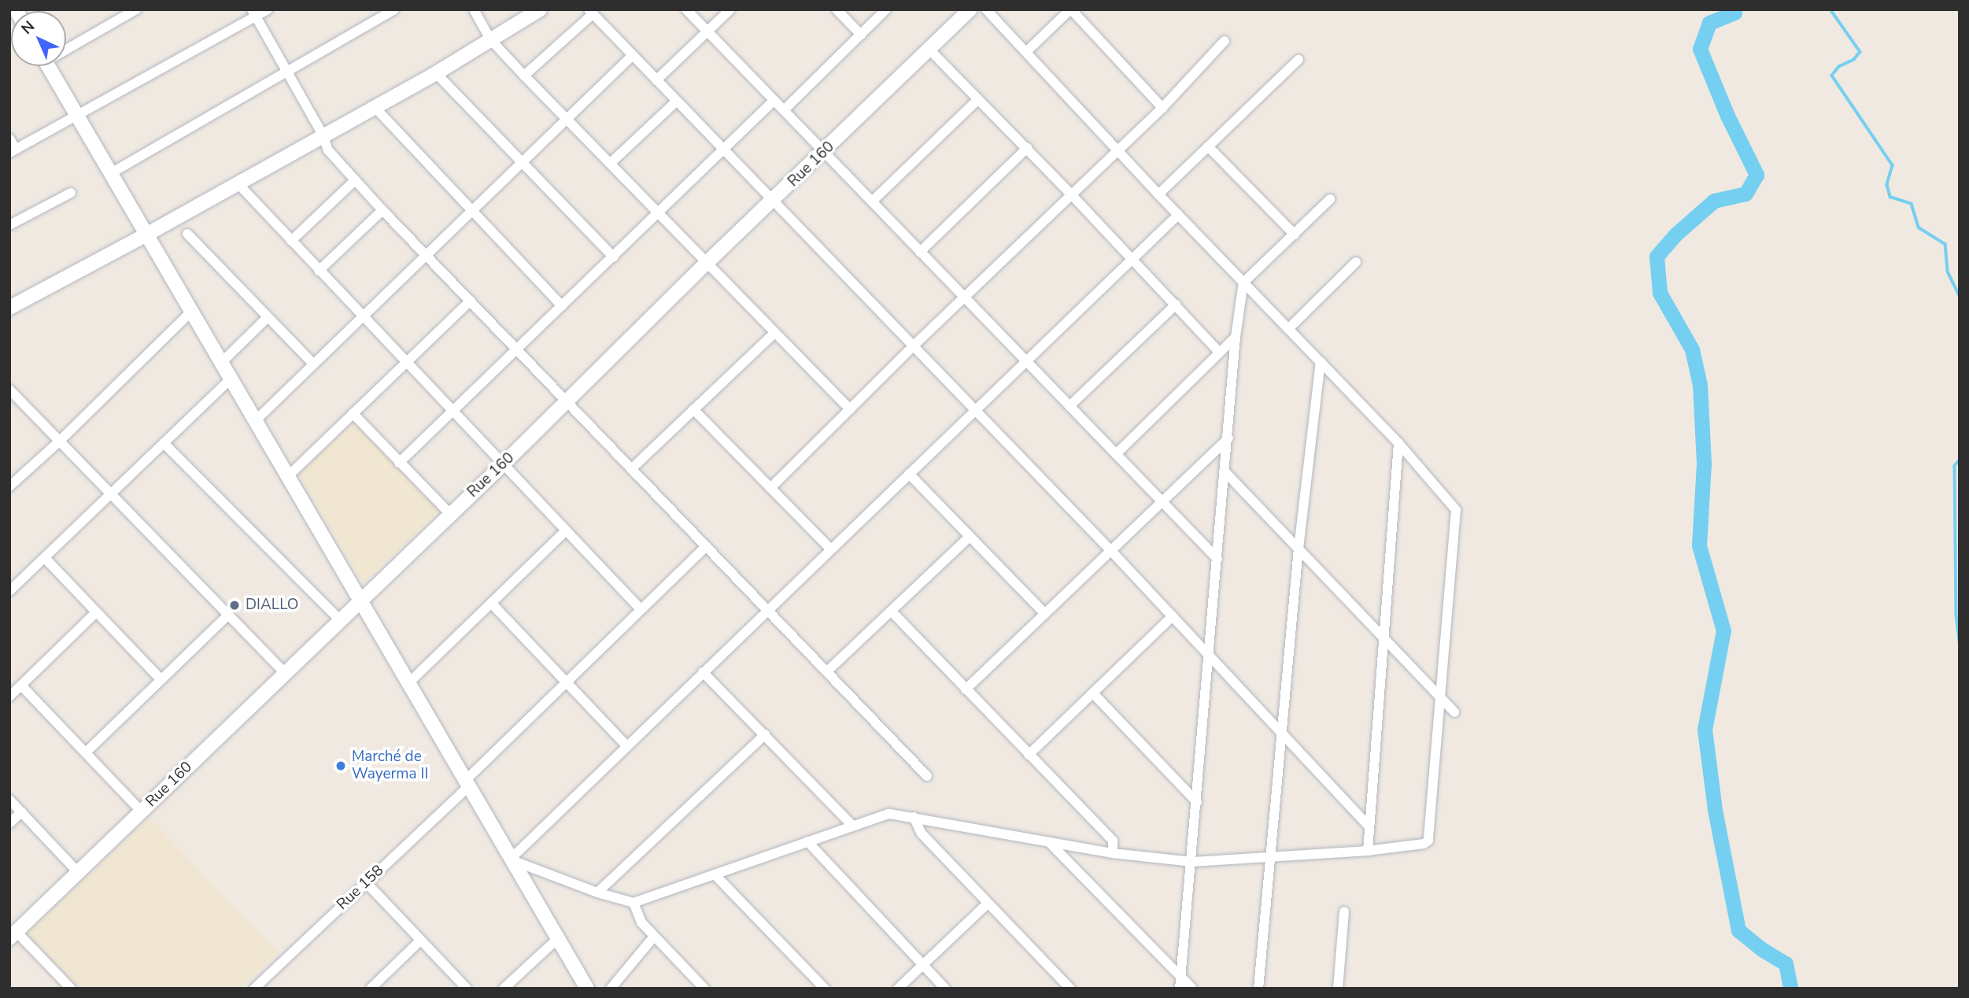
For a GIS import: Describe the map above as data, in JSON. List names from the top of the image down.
{
  "streets": {
    "street": ["Rue 160", "Rue 158"]
  },
  "places": ["DIALLO", "Marché de Wayerma II"],
  "north": "top left"
}
